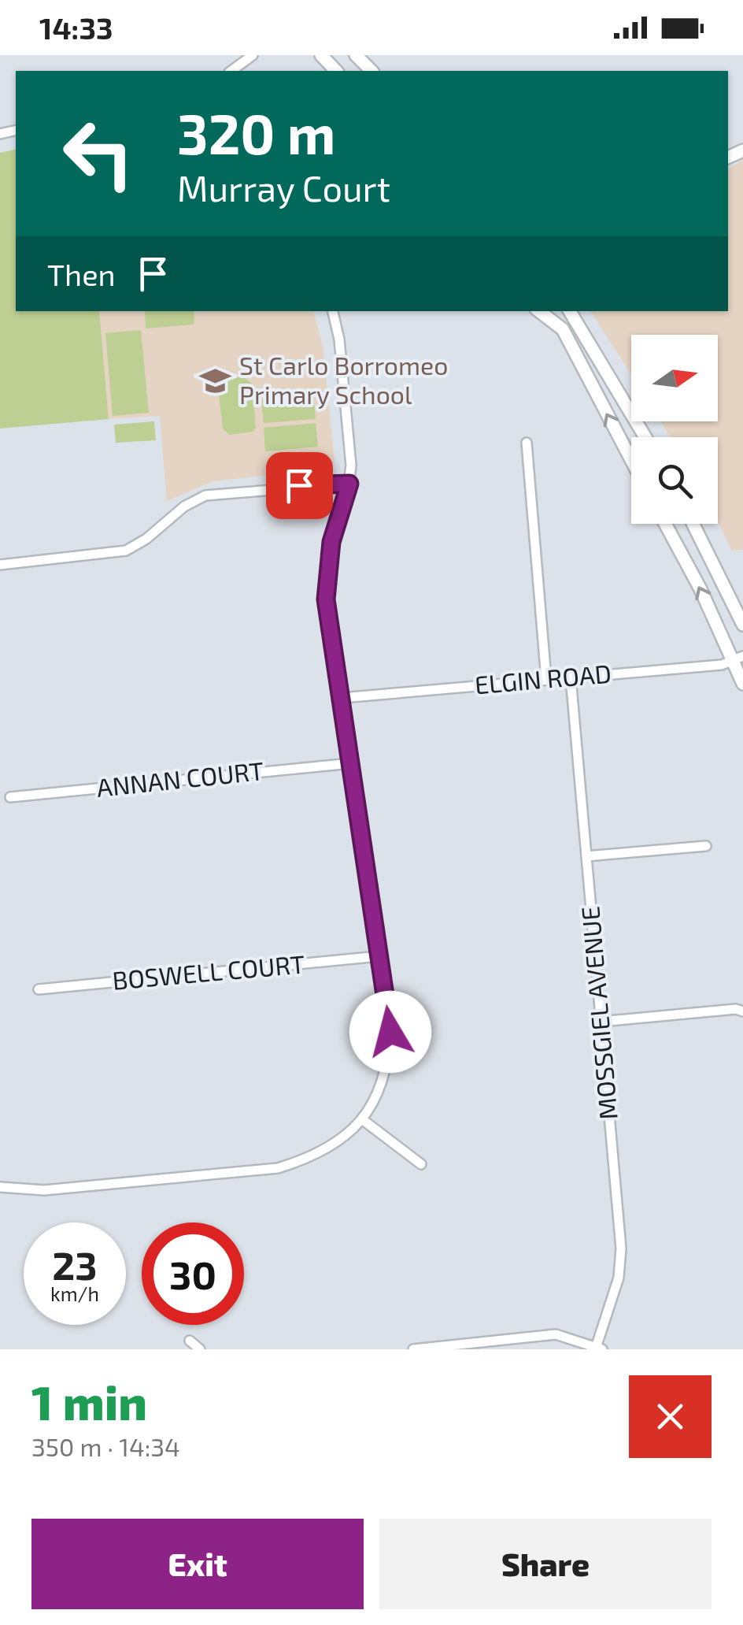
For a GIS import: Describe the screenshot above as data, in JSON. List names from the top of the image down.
{
  "streets": {
    "street": [
      "ELGIN ROAD",
      "ANNAN COURT",
      "BOSWELL COURT",
      "MOSSGIEL AVENUE"
    ]
  },
  "crossings": [
    ["ELGIN ROAD", "MOSSGIEL AVENUE"]
  ],
  "places": {
    "school or university": ["St Carlo Borromeo Primary School"]
  },
  "north": "right",
  "page": {
    "status": "14:33",
    "turn": ["320 m", "Murray Court"],
    "then": "Then",
    "speed": "23 km/h",
    "limit": "30",
    "heading": ["1 min", "350 m · 14:34"],
    "buttons": ["Exit", "Share"]
  }
}
